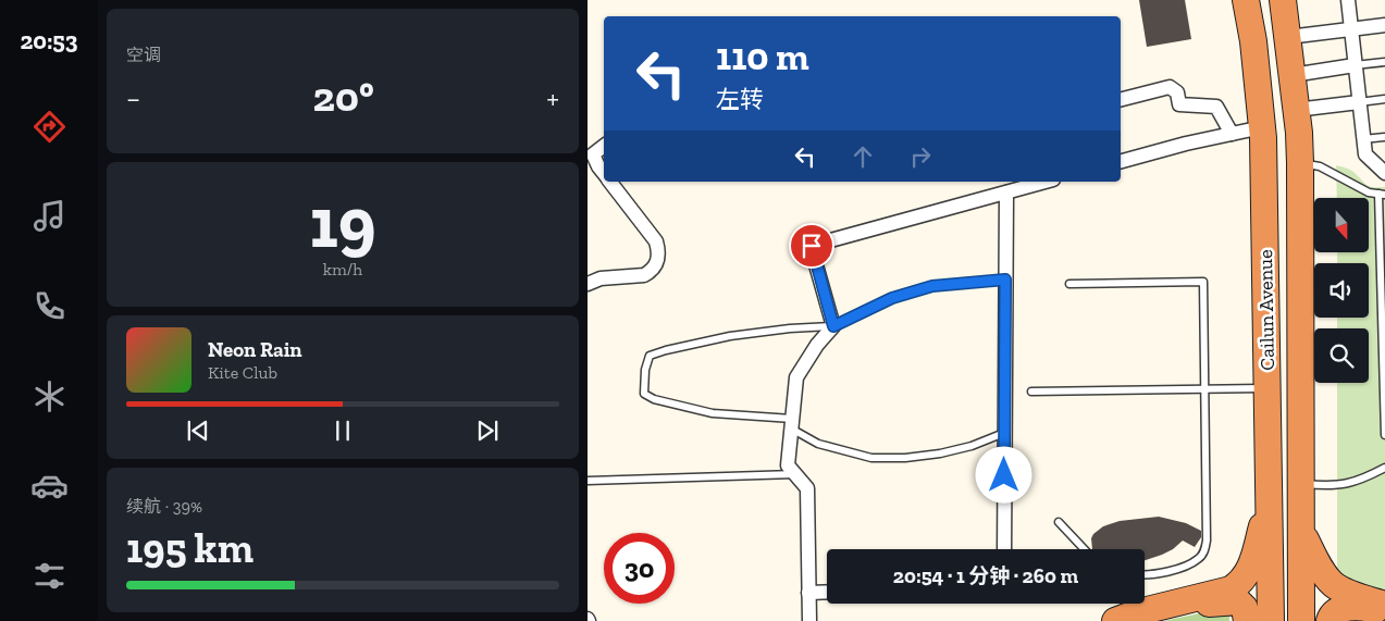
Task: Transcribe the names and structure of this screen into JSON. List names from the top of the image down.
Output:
{
  "streets": {
    "highway": ["Cailun Avenue"]
  },
  "north": "bottom",
  "page": {
    "tabs": "20:53",
    "tile": [
      "空调",
      ["19", "km/h"],
      ["续航 · 39%", "195 km"]
    ],
    "turn": ["110 m", "左转"],
    "heat": ["−", "20°", "+"],
    "song": ["Neon Rain", "Kite Club"],
    "limit": "30",
    "trip": "20:54 · 1 分钟 · 260 m"
  }
}
